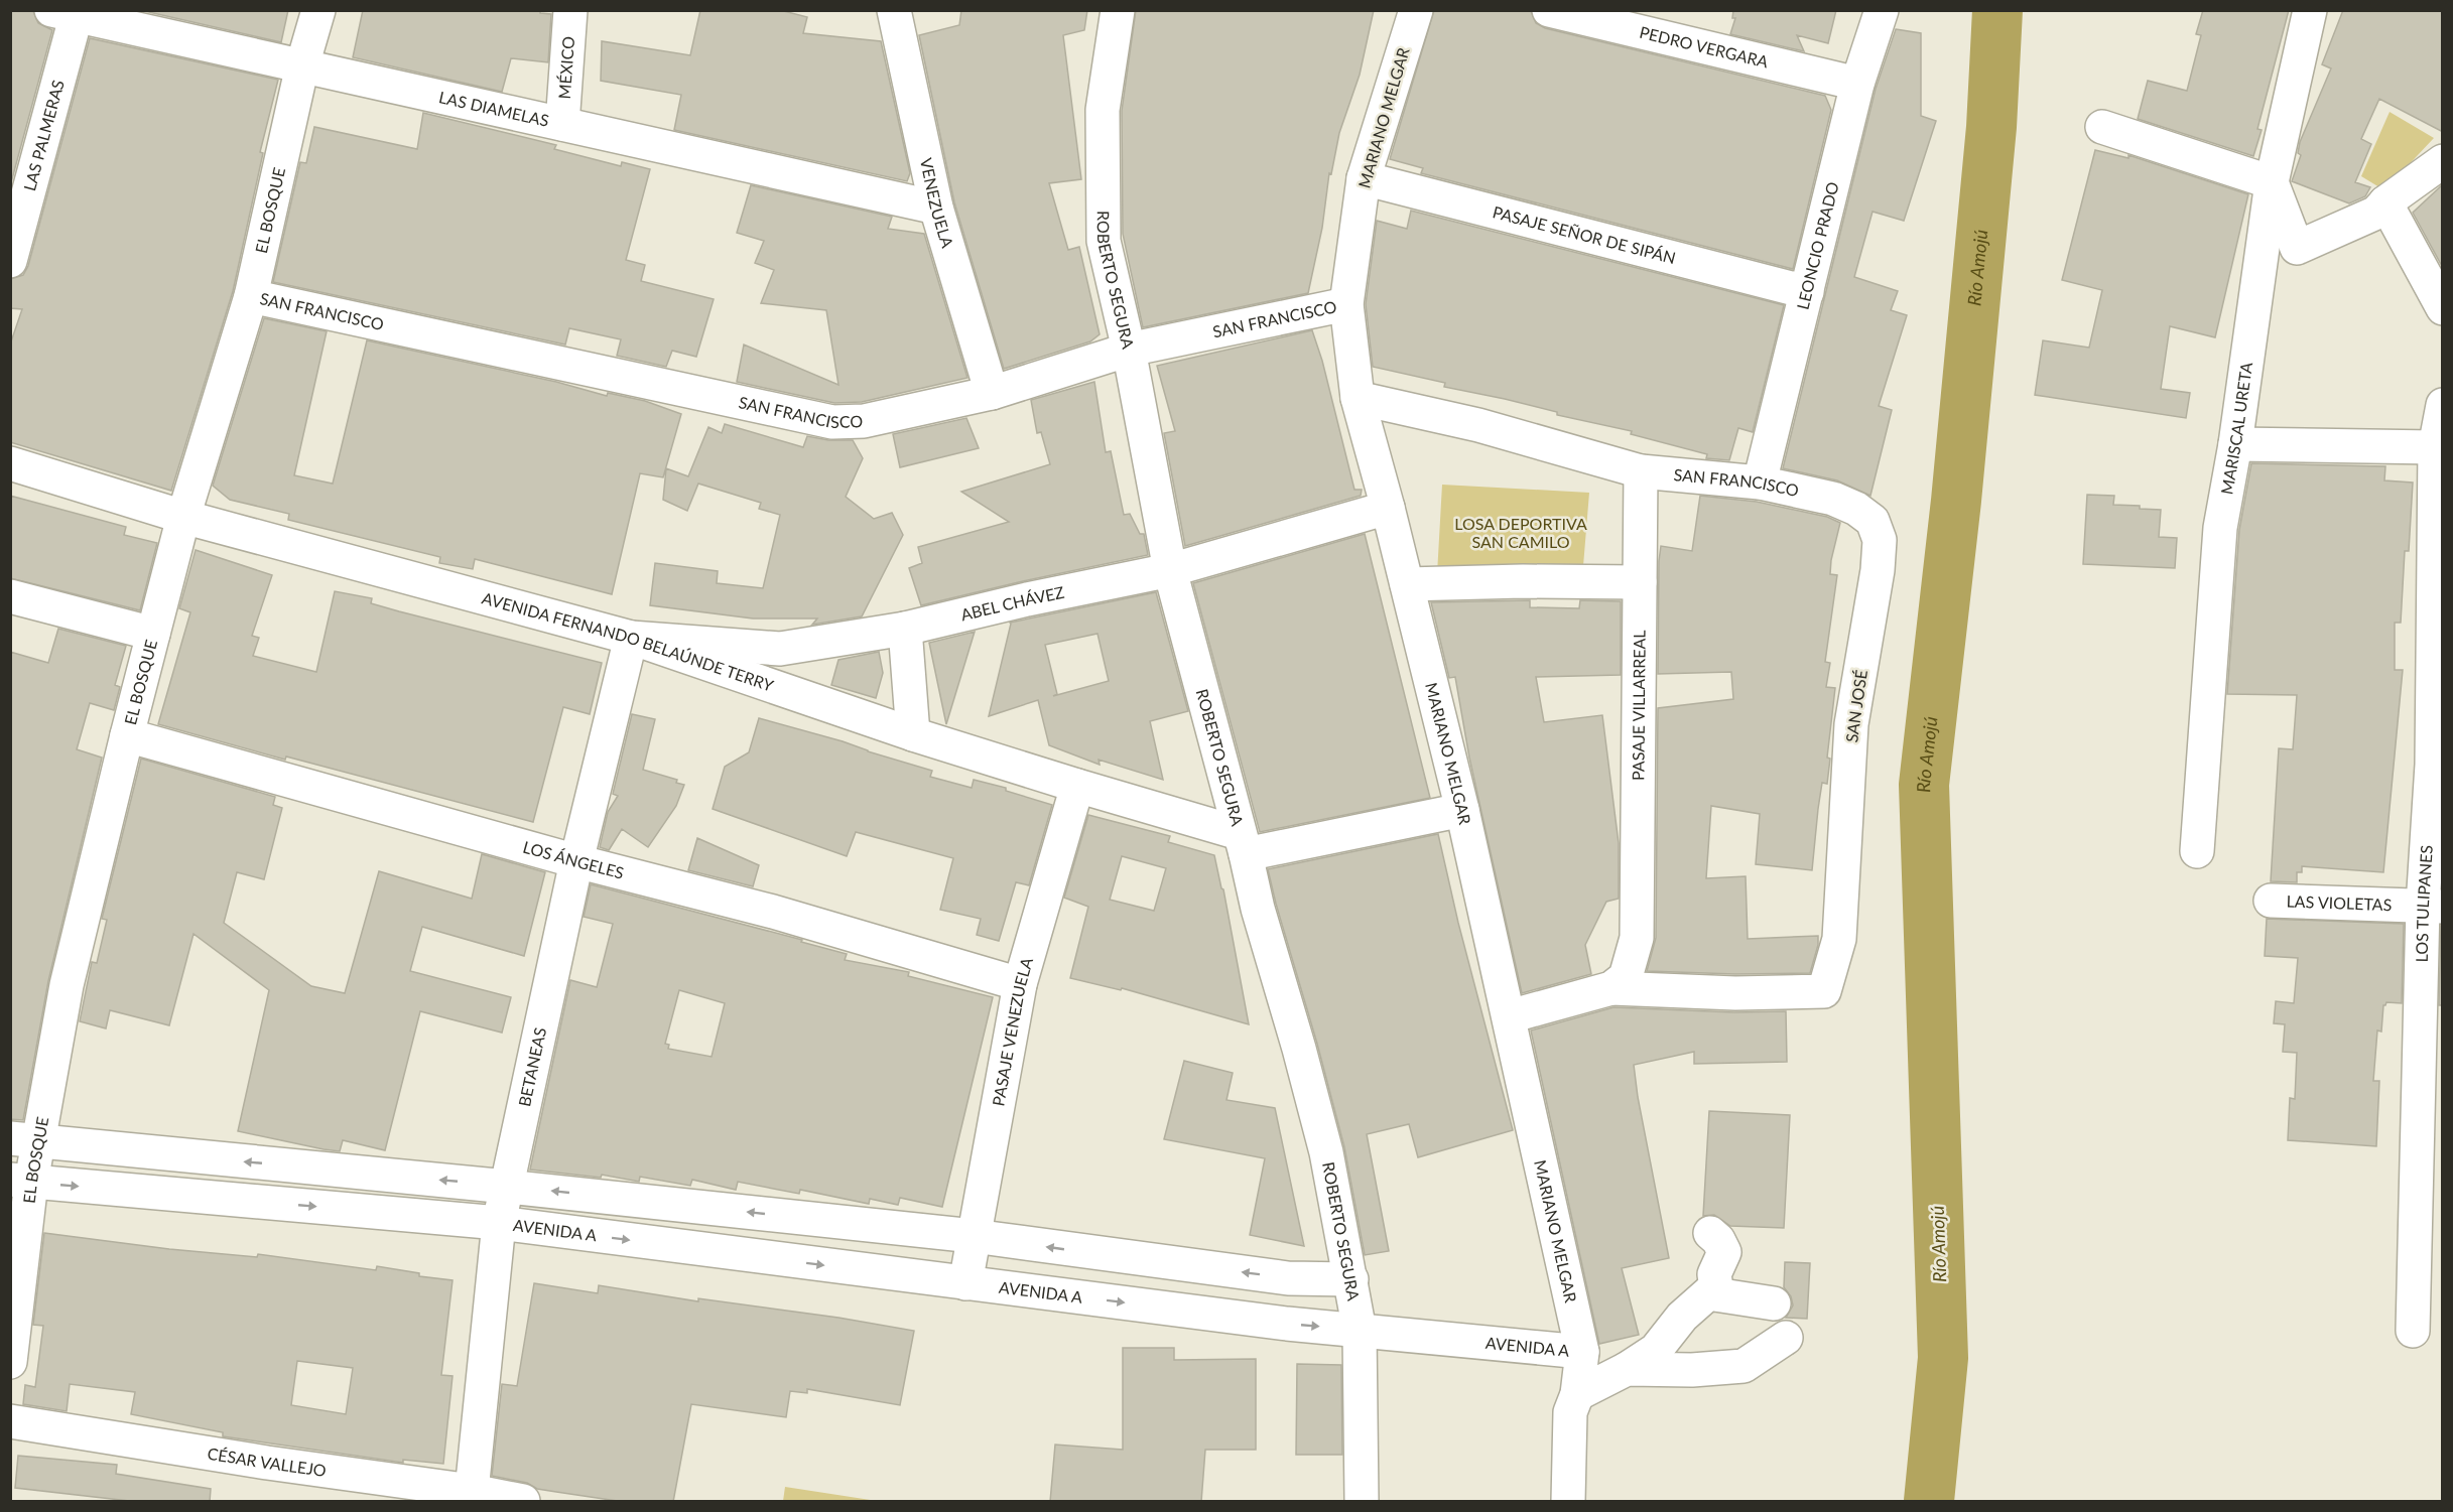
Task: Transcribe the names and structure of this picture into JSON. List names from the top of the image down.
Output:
{
  "streets": {
    "street": [
      "PEDRO VERGARA",
      "MÉXICO",
      "LAS DIAMELAS",
      "MARIANO MELGAR",
      "LAS PALMERAS",
      "VENEZUELA",
      "EL BOSQUE",
      "PASAJE SEÑOR DE SIPÁN",
      "LEONCIO PRADO",
      "ROBERTO SEGURA",
      "SAN FRANCISCO",
      "MARISCAL URETA",
      "ABEL CHÁVEZ",
      "AVENIDA FERNANDO BELAÚNDE TERRY",
      "PASAJE VILLARREAL",
      "SAN JOSÉ",
      "LOS ÁNGELES",
      "LAS VIOLETAS",
      "LOS TULIPANES",
      "PASAJE VENEZUELA",
      "BETANEAS",
      "AVENIDA A",
      "CÉSAR VALLEJO"
    ]
  },
  "crossings": [
    ["PEDRO VERGARA", "LEONCIO PRADO"],
    ["MÉXICO", "LAS DIAMELAS"],
    ["LAS DIAMELAS", "LAS PALMERAS"],
    ["LAS DIAMELAS", "VENEZUELA"],
    ["LAS DIAMELAS", "EL BOSQUE"],
    ["MARIANO MELGAR", "PASAJE SEÑOR DE SIPÁN"],
    ["MARIANO MELGAR", "SAN FRANCISCO"],
    ["MARIANO MELGAR", "ABEL CHÁVEZ"],
    ["MARIANO MELGAR", "AVENIDA A"],
    ["VENEZUELA", "SAN FRANCISCO"],
    ["EL BOSQUE", "SAN FRANCISCO"],
    ["EL BOSQUE", "AVENIDA FERNANDO BELAÚNDE TERRY"],
    ["EL BOSQUE", "LOS ÁNGELES"],
    ["EL BOSQUE", "AVENIDA A"],
    ["PASAJE SEÑOR DE SIPÁN", "LEONCIO PRADO"],
    ["LEONCIO PRADO", "SAN FRANCISCO"],
    ["ROBERTO SEGURA", "SAN FRANCISCO"],
    ["ROBERTO SEGURA", "ABEL CHÁVEZ"],
    ["ROBERTO SEGURA", "AVENIDA FERNANDO BELAÚNDE TERRY"],
    ["ROBERTO SEGURA", "AVENIDA A"],
    ["SAN FRANCISCO", "PASAJE VILLARREAL"],
    ["SAN FRANCISCO", "SAN JOSÉ"],
    ["ABEL CHÁVEZ", "AVENIDA FERNANDO BELAÚNDE TERRY"],
    ["ABEL CHÁVEZ", "BETANEAS"],
    ["AVENIDA FERNANDO BELAÚNDE TERRY", "PASAJE VENEZUELA"],
    ["AVENIDA FERNANDO BELAÚNDE TERRY", "BETANEAS"],
    ["PASAJE VILLARREAL", "SAN JOSÉ"],
    ["LOS ÁNGELES", "PASAJE VENEZUELA"],
    ["LOS ÁNGELES", "BETANEAS"],
    ["LAS VIOLETAS", "LOS TULIPANES"],
    ["PASAJE VENEZUELA", "AVENIDA A"],
    ["BETANEAS", "AVENIDA A"],
    ["BETANEAS", "CÉSAR VALLEJO"]
  ],
  "water": ["Río Amojú"],
  "parks": ["LOSA DEPORTIVA SAN CAMILO"]
}
